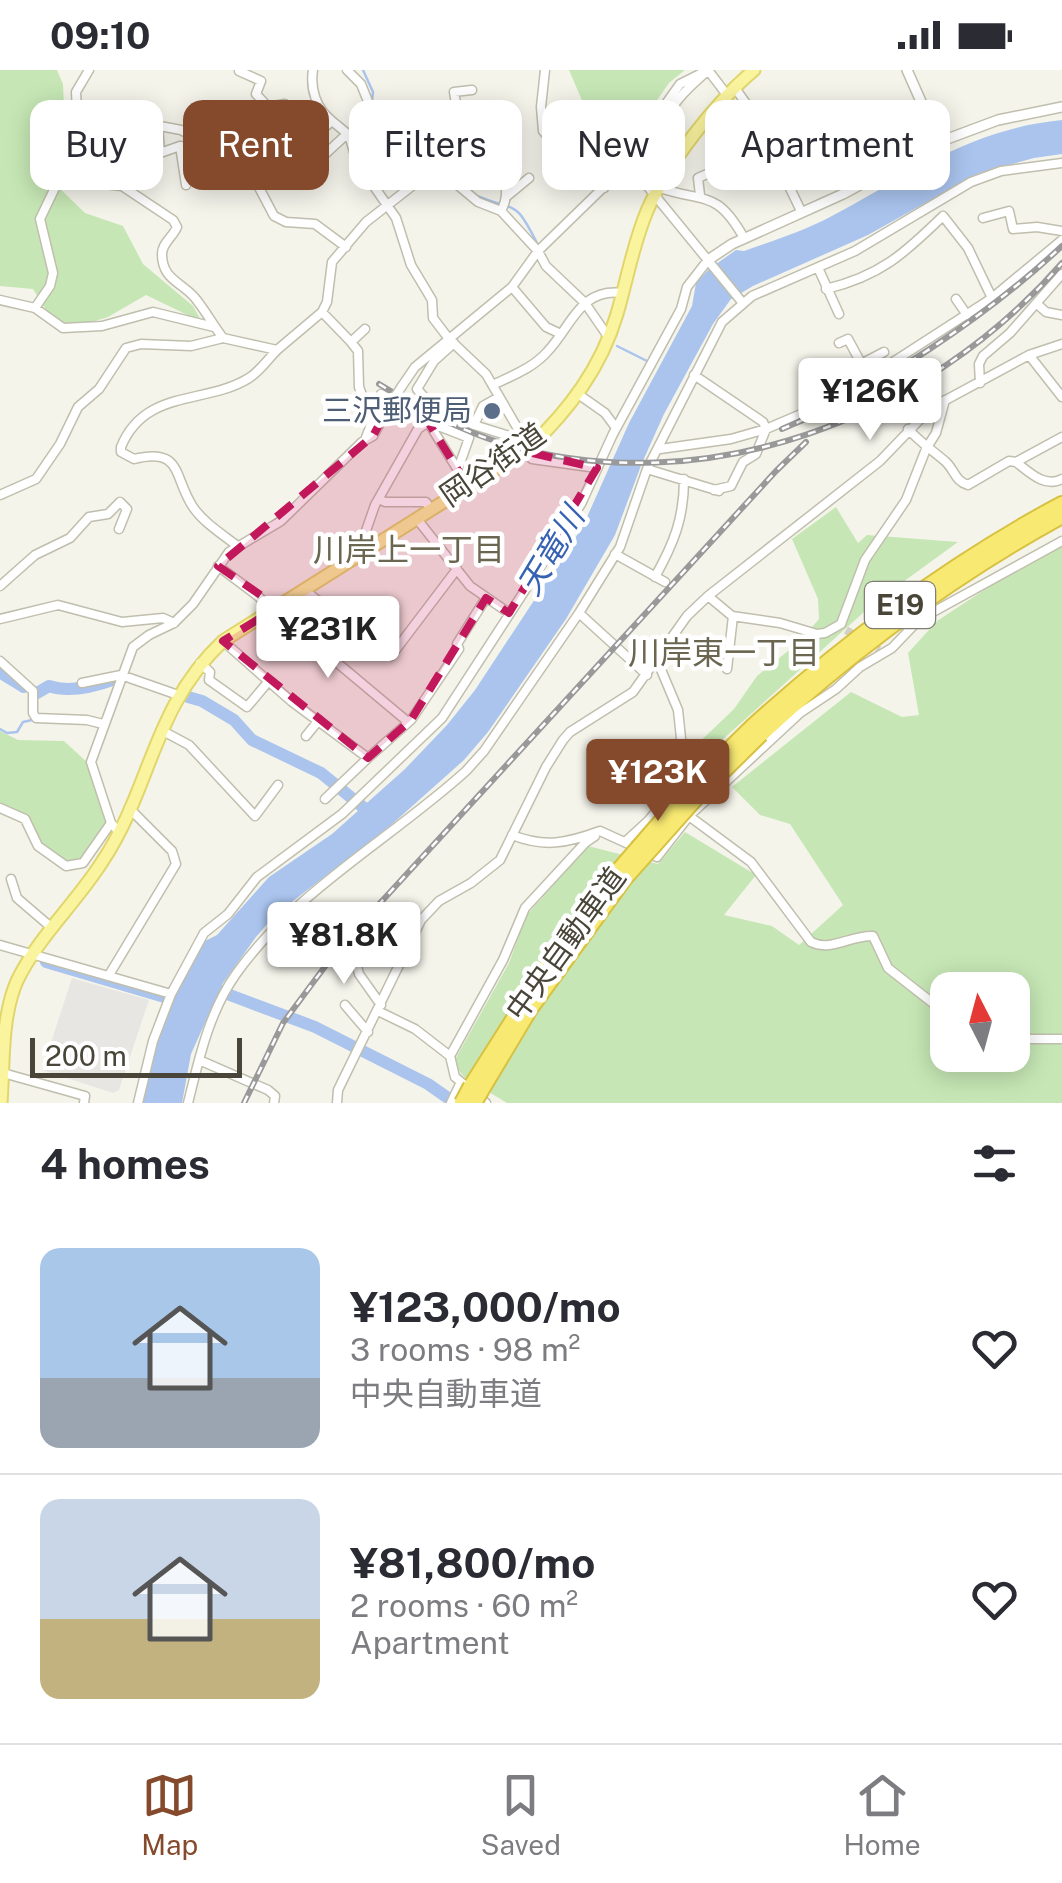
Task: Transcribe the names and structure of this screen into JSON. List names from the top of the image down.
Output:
{
  "streets": {
    "highway": ["E19", "中央自動車道"],
    "main road": ["岡谷街道"]
  },
  "districts": ["川岸上一丁目", "川岸東一丁目"],
  "water": ["天竜川"],
  "places": ["三沢郵便局"],
  "scale_bar": "200 m",
  "north": "top",
  "page": {
    "status": "09:10",
    "chip": [
      "Buy",
      "Rent",
      "Filters",
      "New",
      "Apartment"
    ],
    "price": [
      "¥126K",
      "¥231K",
      "¥123K",
      "¥81.8K"
    ],
    "scale": "200 m",
    "heading": "4 homes",
    "list": [
      {
        "name": "¥123,000/mo",
        "note": "3 rooms · 98 m² · 中央自動車道"
      },
      {
        "name": "¥81,800/mo",
        "note": "2 rooms · 60 m² · Apartment"
      }
    ],
    "tabs": ["Map", "Saved", "Home"]
  }
}
